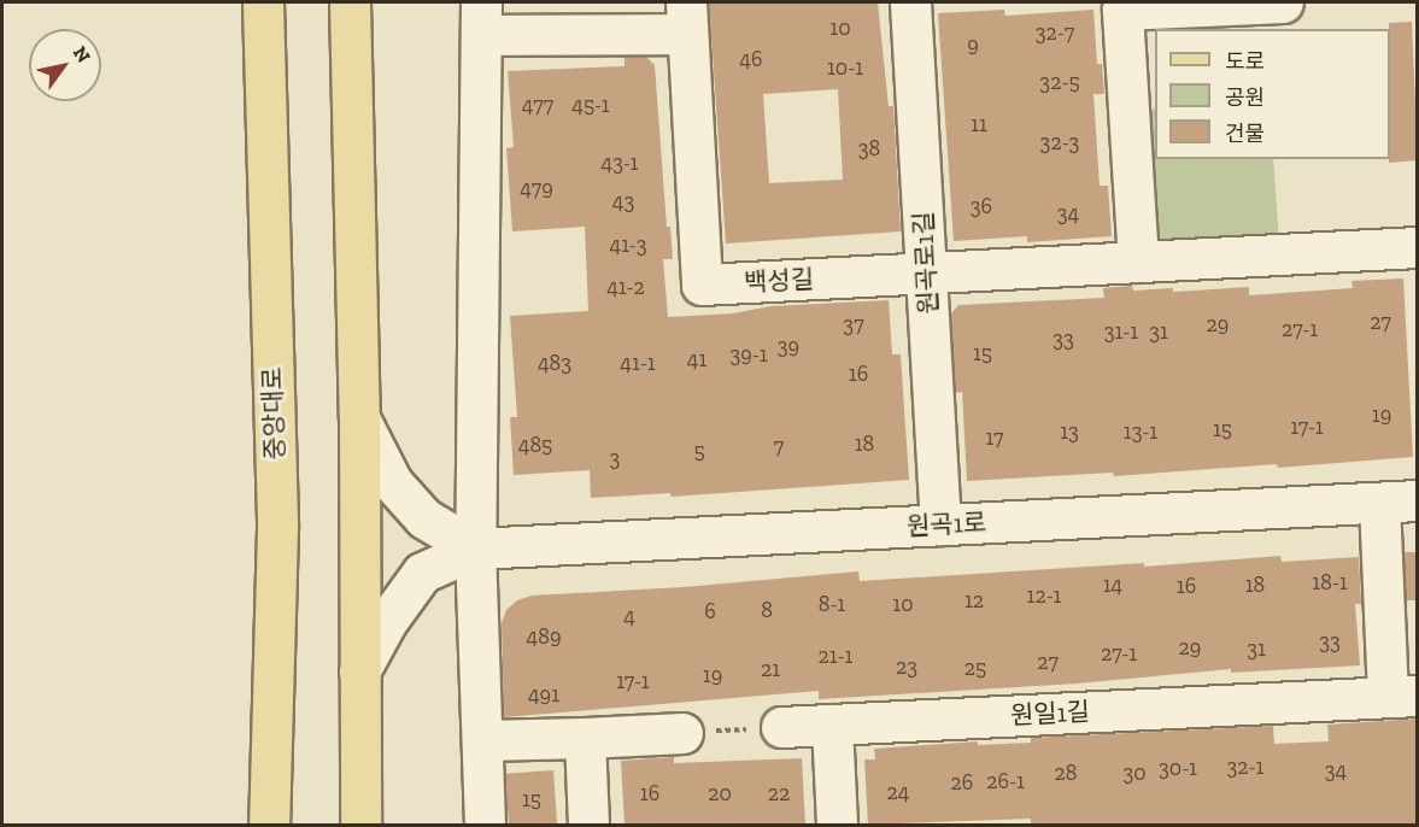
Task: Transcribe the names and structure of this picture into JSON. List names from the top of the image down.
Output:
{
  "streets": {
    "main road": ["중앙대로"],
    "street": [
      "원곡로1길",
      "백성길",
      "원곡1로",
      "원일1길"
    ]
  },
  "crossings": [
    ["원곡로1길", "백성길"],
    ["원곡로1길", "원곡1로"]
  ],
  "house_numbers": [
    "10",
    "32-7",
    "9",
    "46",
    "10-1",
    "32-5",
    "477",
    "45-1",
    "11",
    "32-3",
    "38",
    "43-1",
    "479",
    "43",
    "36",
    "34",
    "41-3",
    "41-2",
    "27",
    "37",
    "29",
    "27-1",
    "31-1",
    "31",
    "33",
    "39",
    "15",
    "39-1",
    "41",
    "483",
    "41-1",
    "16",
    "19",
    "17-1",
    "15",
    "13",
    "13-1",
    "17",
    "18",
    "485",
    "7",
    "5",
    "3",
    "18-1",
    "14",
    "18",
    "16",
    "12-1",
    "12",
    "8-1",
    "10",
    "8",
    "6",
    "4",
    "489",
    "33",
    "29",
    "31",
    "27-1",
    "21-1",
    "27",
    "23",
    "25",
    "21",
    "19",
    "17-1",
    "491",
    "32-1",
    "30-1",
    "34",
    "28",
    "30",
    "26-1",
    "26",
    "24",
    "16",
    "20",
    "22",
    "15"
  ],
  "legend": ["도로", "공원", "건물"],
  "north": "top right"
}
